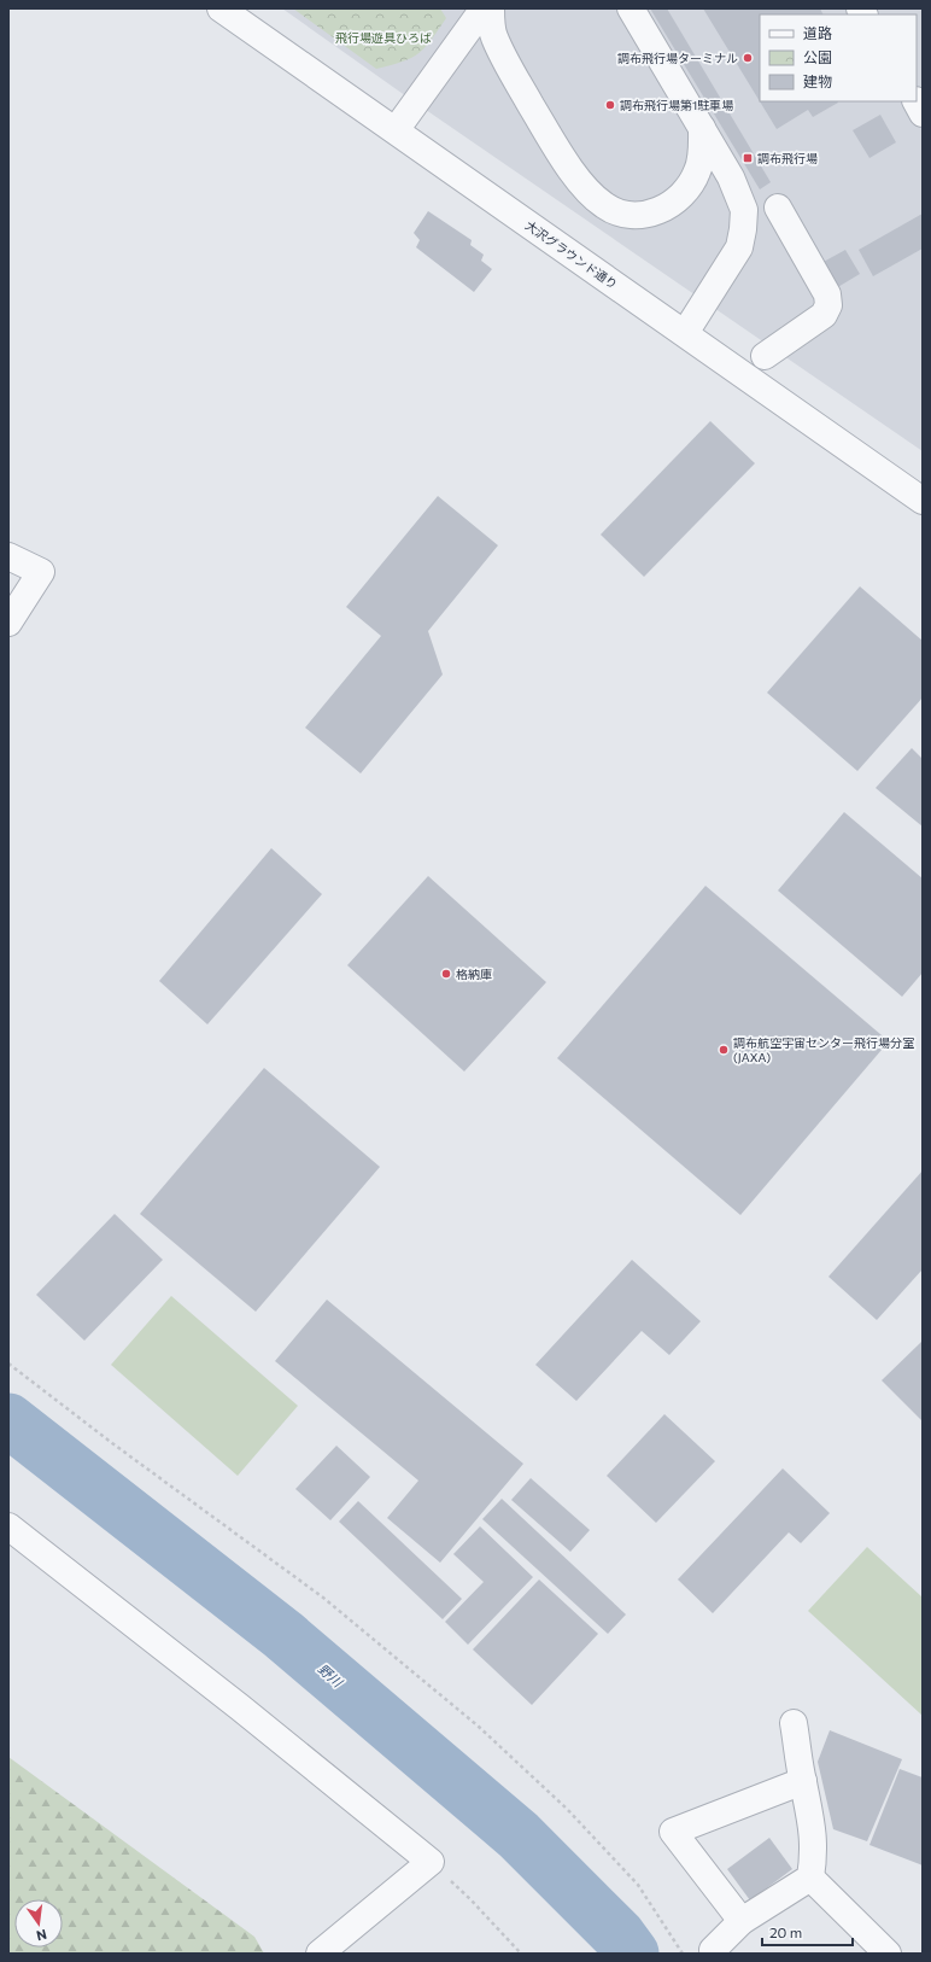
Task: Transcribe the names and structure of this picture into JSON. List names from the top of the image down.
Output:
{
  "streets": {
    "street": ["大沢グラウンド通り"]
  },
  "water": ["野川"],
  "parks": ["飛行場遊具ひろば"],
  "places": {
    "other": [
      "調布飛行場ターミナル",
      "調布飛行場第1駐車場",
      "格納庫",
      "調布航空宇宙センター飛行場分室 (JAXA)"
    ],
    "transit": ["調布飛行場"]
  },
  "legend": ["道路", "公園", "建物"],
  "scale_bar": "20 m",
  "north": "bottom"
}
